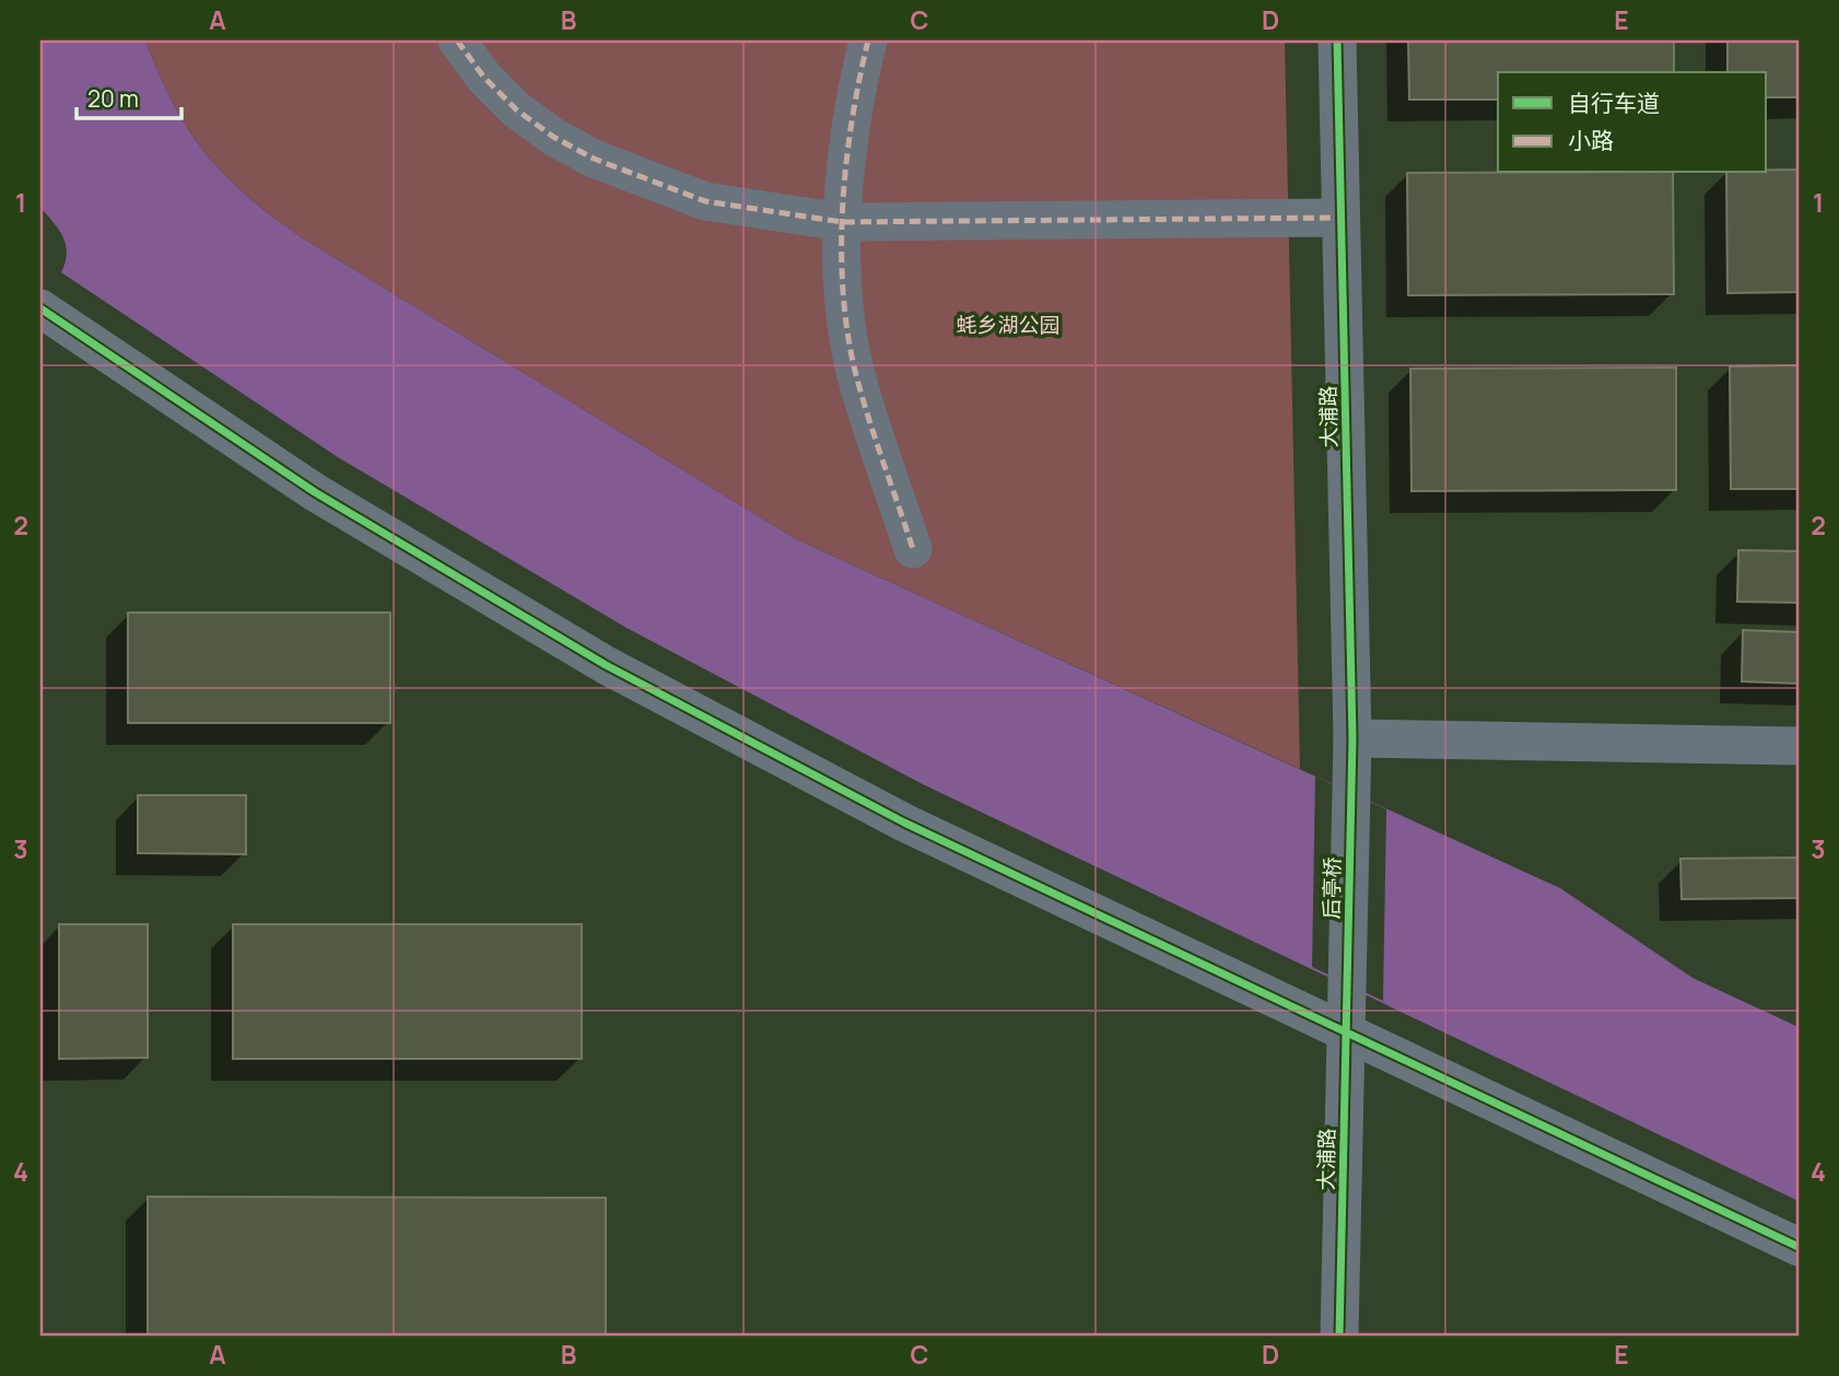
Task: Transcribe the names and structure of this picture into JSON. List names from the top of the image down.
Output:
{
  "streets": {
    "street": ["大浦路", "后亭桥"]
  },
  "crossings": [
    ["大浦路", "后亭桥"]
  ],
  "parks": ["蚝乡湖公园"],
  "legend": ["自行车道", "小路"],
  "scale_bar": "20 m",
  "grid": {
    "columns": [
      "A",
      "B",
      "C",
      "D",
      "E"
    ],
    "rows": [
      "1",
      "2",
      "3",
      "4"
    ]
  }
}
